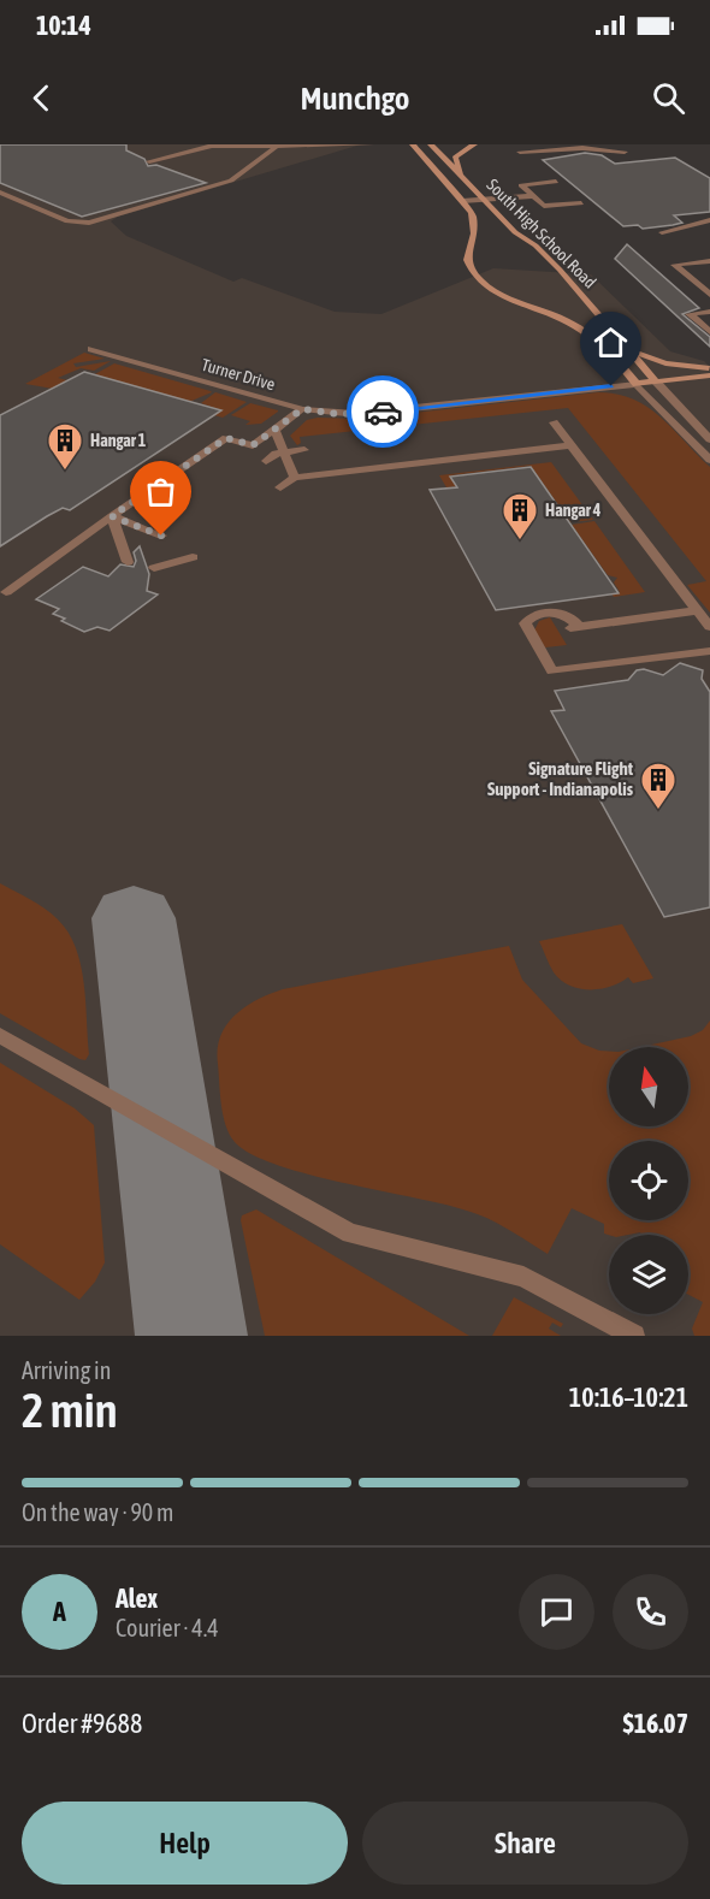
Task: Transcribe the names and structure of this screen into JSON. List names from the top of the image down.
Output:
{
  "streets": {
    "street": ["South High School Road", "Turner Drive"]
  },
  "crossings": [
    ["South High School Road", "Turner Drive"]
  ],
  "places": {
    "building": ["Hangar 1", "Hangar 4", "Signature Flight Support - Indianapolis"]
  },
  "north": "top",
  "page": {
    "status": "10:14",
    "header": "Munchgo",
    "heading": ["2 min", "Arriving in", "10:16–10:21"],
    "panel": [
      "Alex",
      "Courier · 4.4",
      "Order #9688",
      "$16.07"
    ],
    "bar": "On the way · 90 m",
    "round": "A",
    "buttons": ["Help", "Share"]
  }
}
